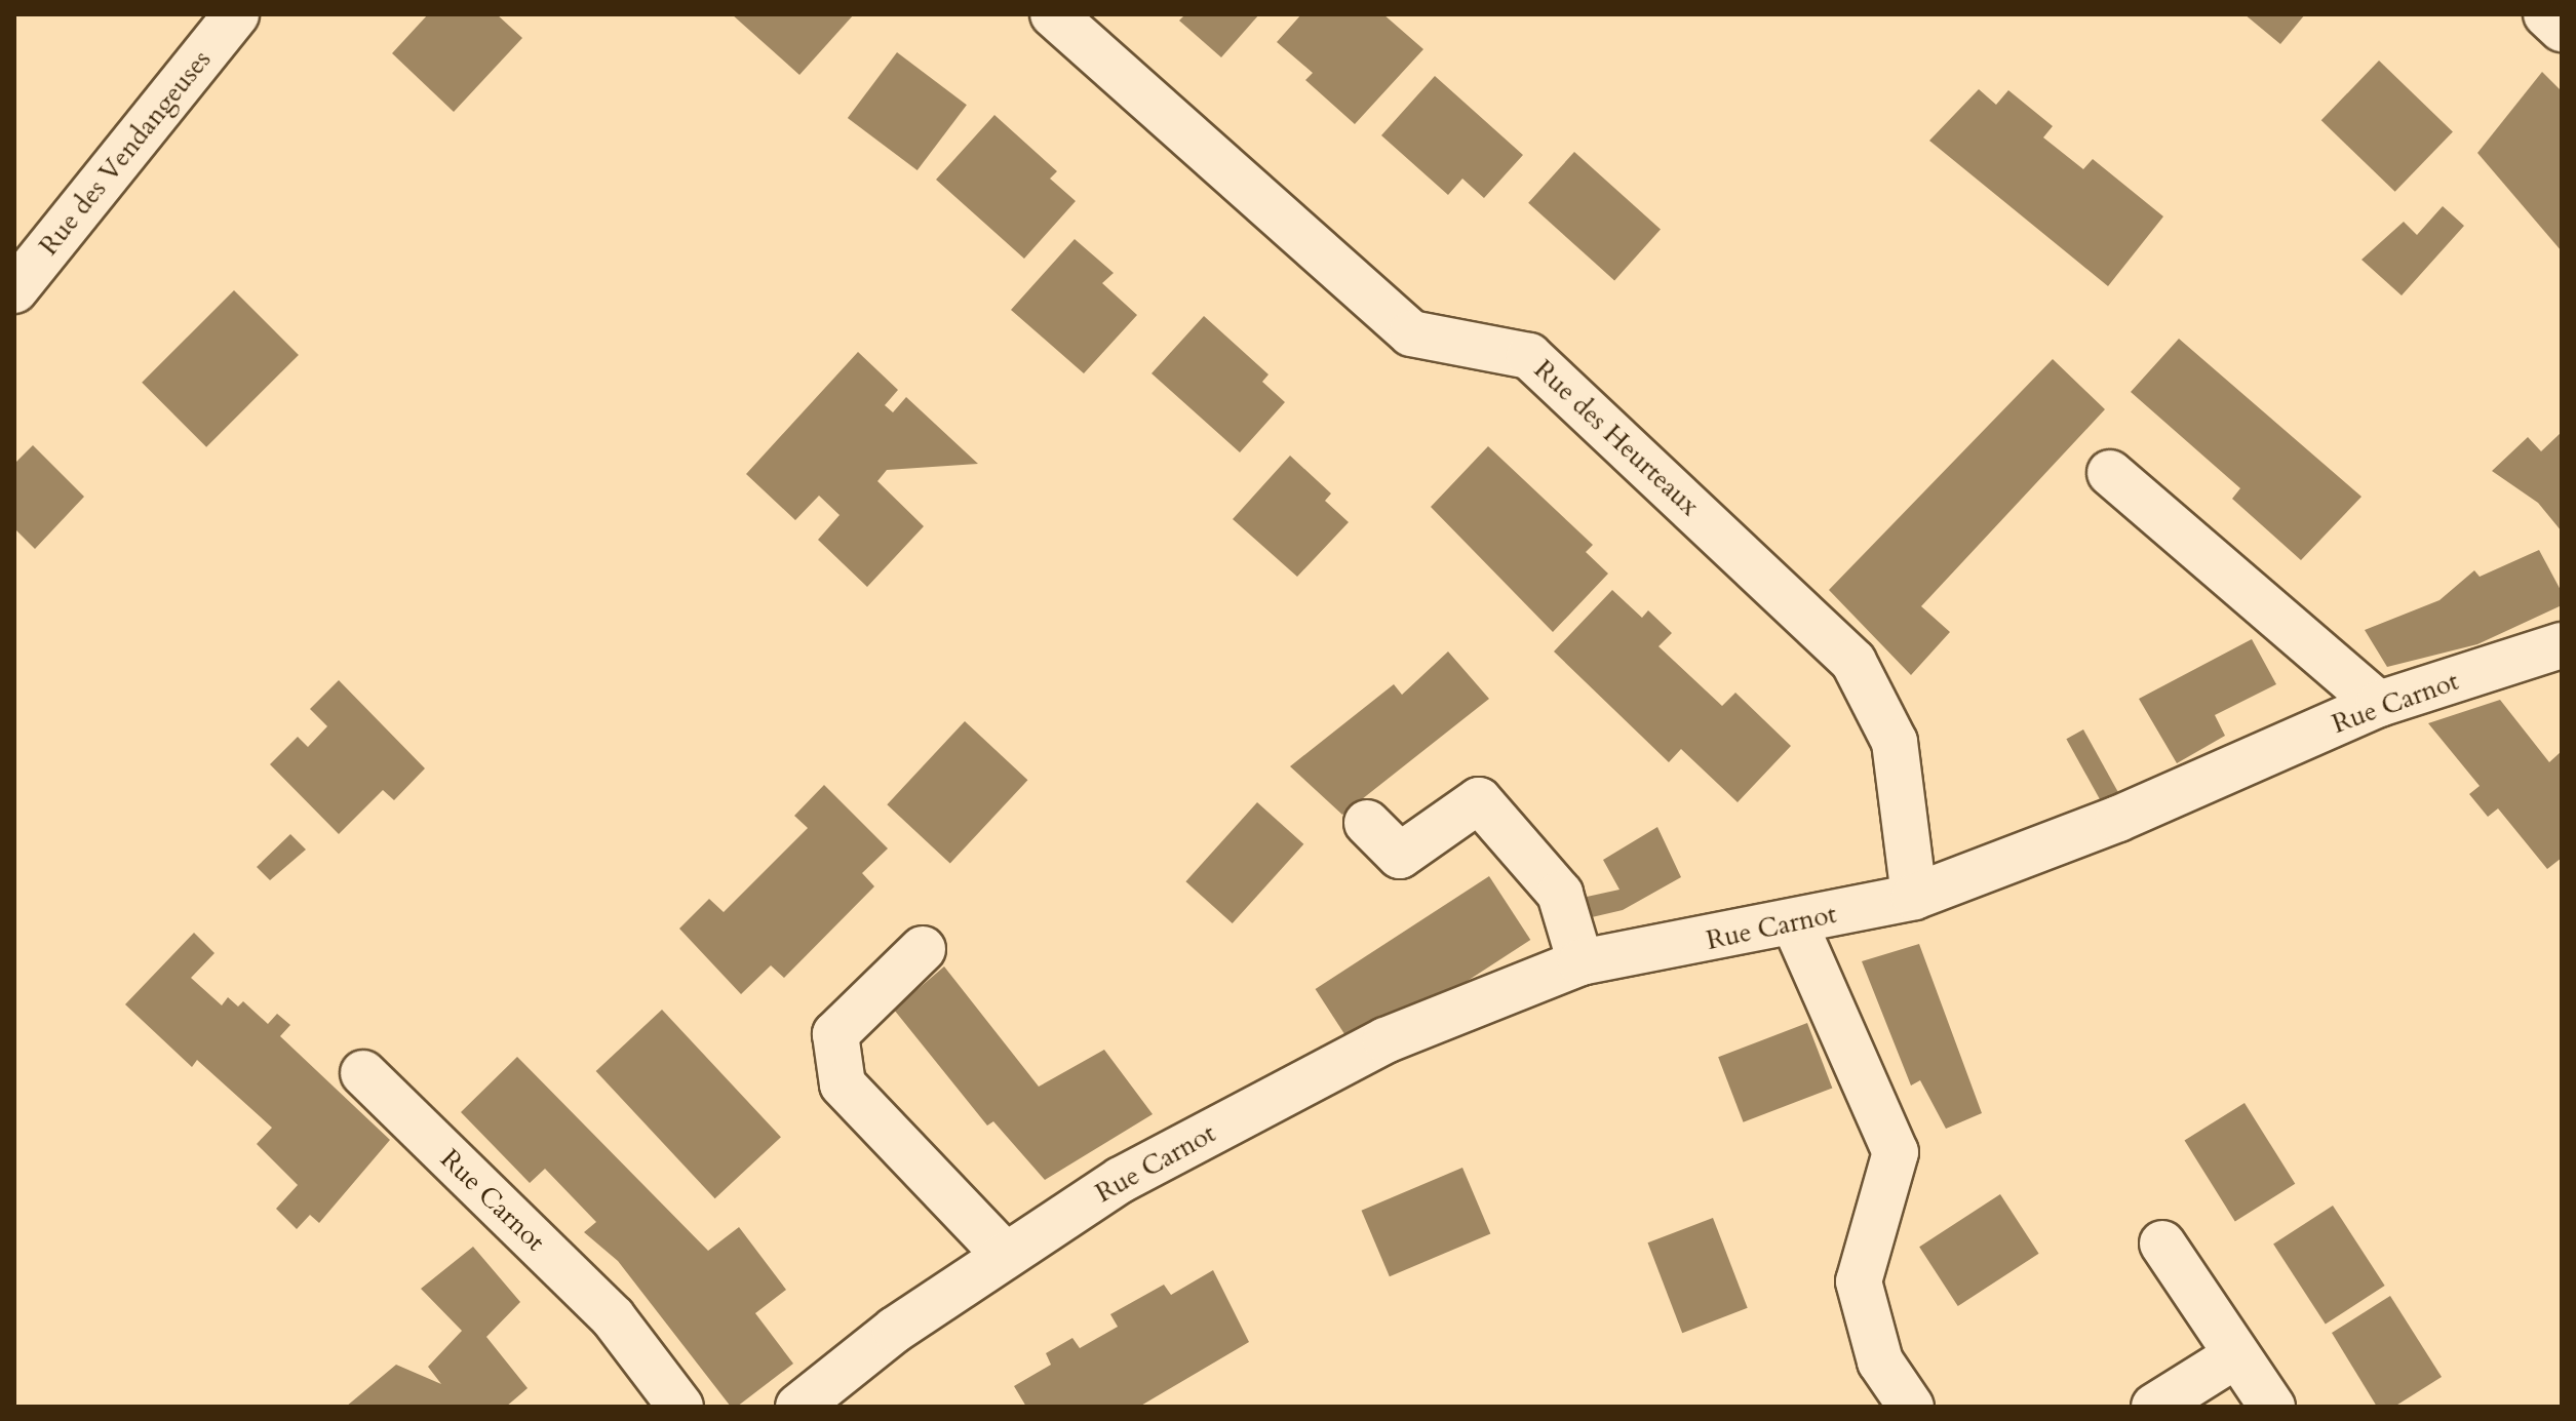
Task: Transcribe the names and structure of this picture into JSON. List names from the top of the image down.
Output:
{
  "streets": {
    "street": ["Rue des Vendangeuses", "Rue des Heurteaux", "Rue Carnot"]
  },
  "crossings": [
    ["Rue des Heurteaux", "Rue Carnot"]
  ]
}
